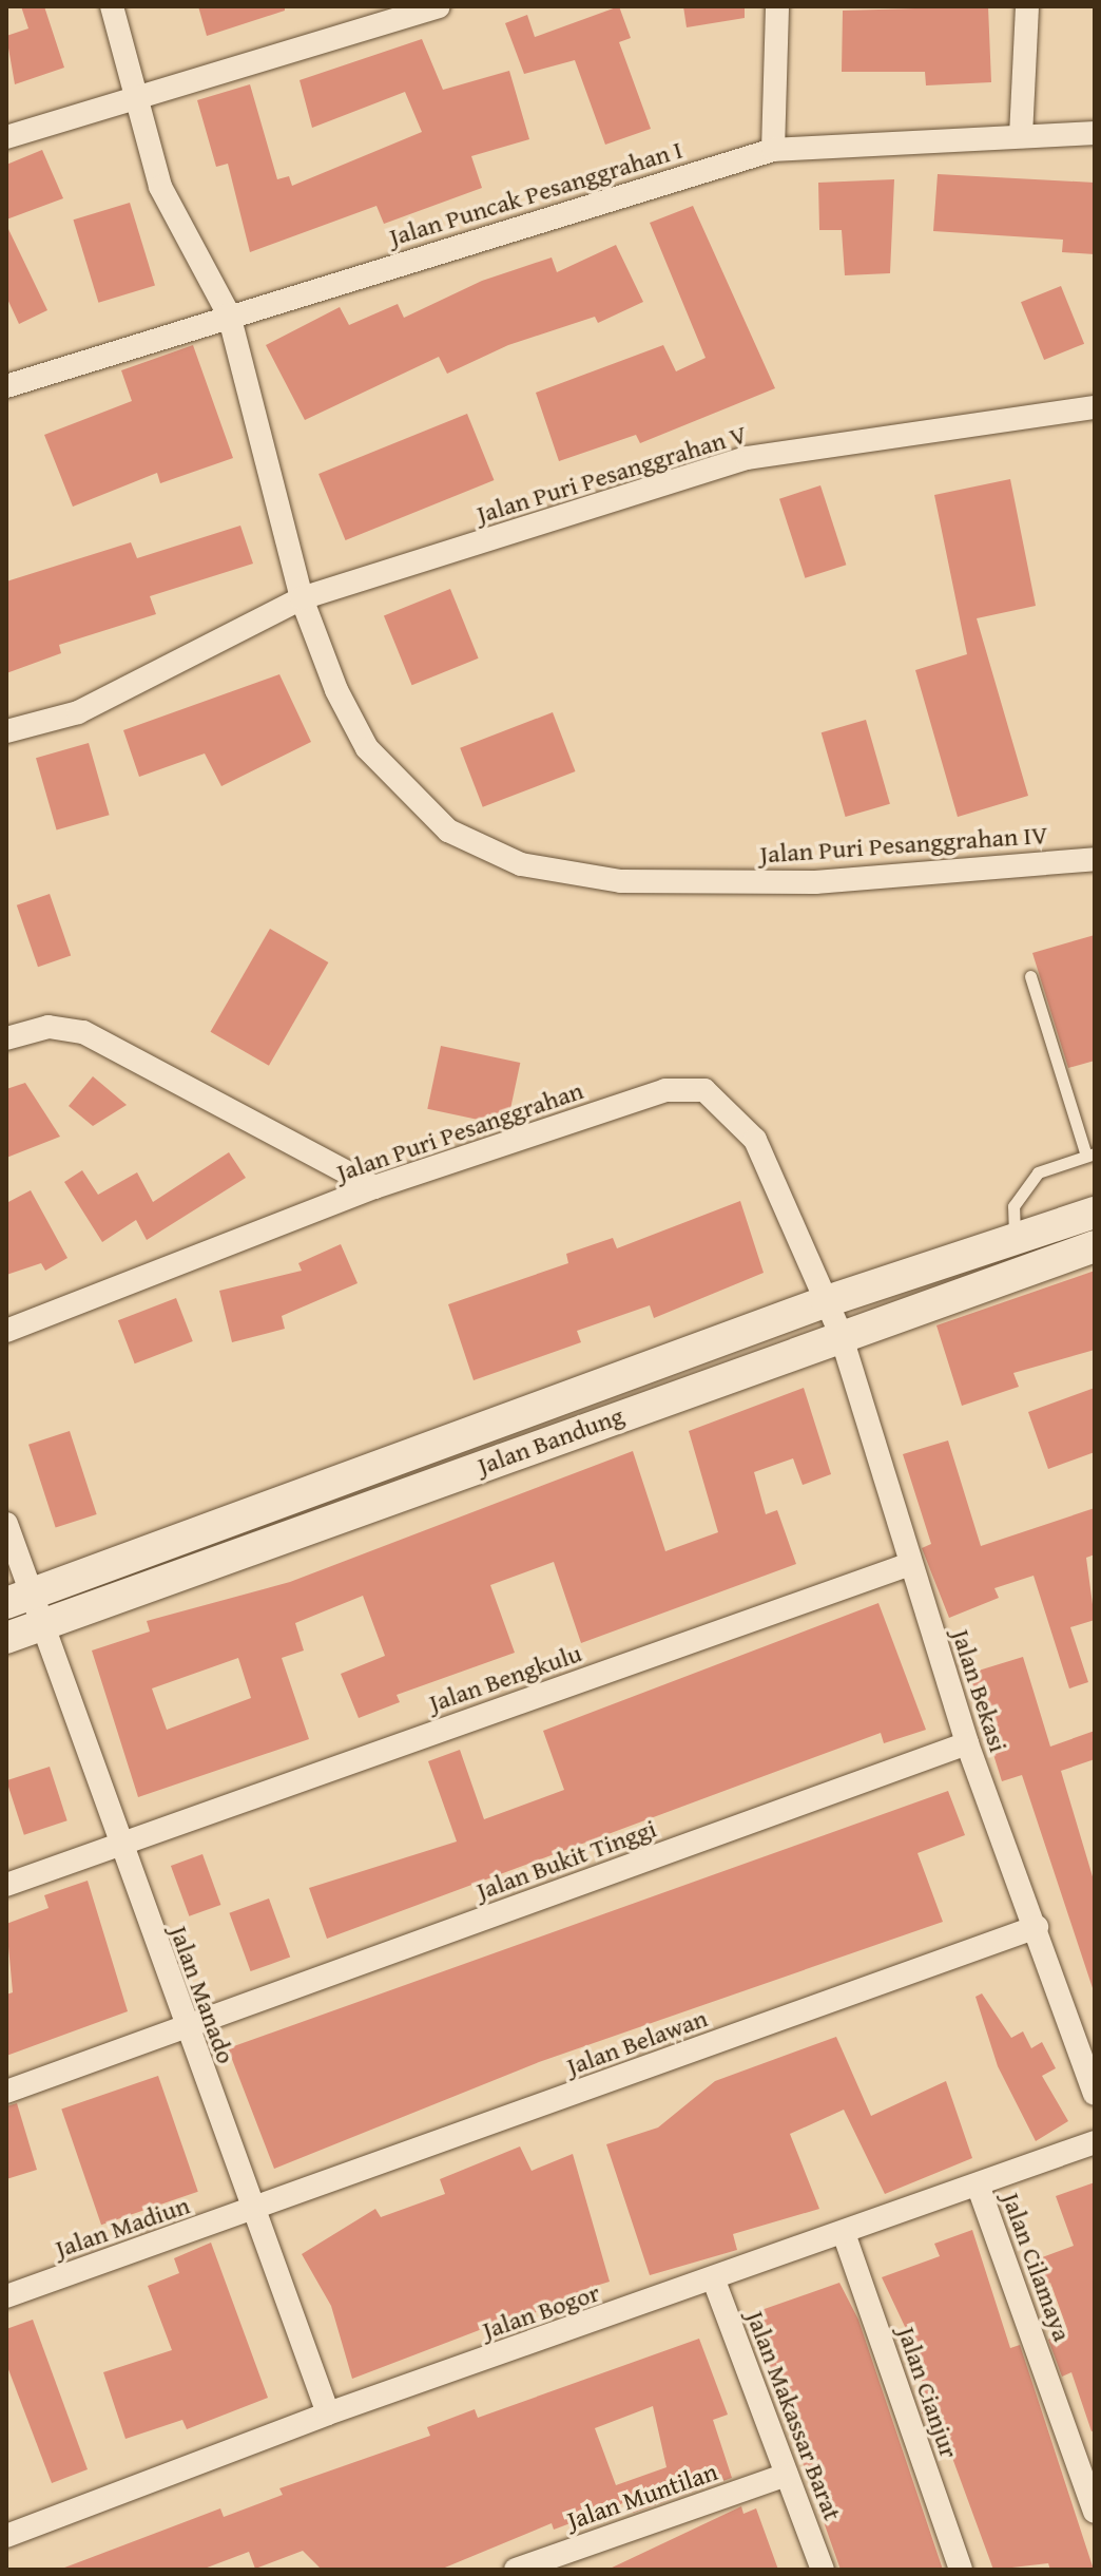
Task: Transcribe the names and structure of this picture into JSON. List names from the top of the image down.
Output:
{
  "streets": {
    "street": [
      "Jalan Puncak Pesanggrahan I",
      "Jalan Puri Pesanggrahan V",
      "Jalan Puri Pesanggrahan IV",
      "Jalan Puri Pesanggrahan",
      "Jalan Bandung",
      "Jalan Bengkulu",
      "Jalan Bekasi",
      "Jalan Bukit Tinggi",
      "Jalan Manado",
      "Jalan Belawan",
      "Jalan Madiun",
      "Jalan Cilamaya",
      "Jalan Bogor",
      "Jalan Cianjur",
      "Jalan Makassar Barat",
      "Jalan Muntilan"
    ]
  },
  "crossings": [
    ["Jalan Puncak Pesanggrahan I", "Jalan Puri Pesanggrahan IV"],
    ["Jalan Puri Pesanggrahan V", "Jalan Puri Pesanggrahan IV"],
    ["Jalan Puri Pesanggrahan", "Jalan Bandung"],
    ["Jalan Puri Pesanggrahan", "Jalan Bekasi"],
    ["Jalan Bandung", "Jalan Bekasi"],
    ["Jalan Bandung", "Jalan Manado"],
    ["Jalan Bengkulu", "Jalan Bekasi"],
    ["Jalan Bengkulu", "Jalan Manado"],
    ["Jalan Bekasi", "Jalan Bukit Tinggi"],
    ["Jalan Bekasi", "Jalan Belawan"],
    ["Jalan Bukit Tinggi", "Jalan Manado"],
    ["Jalan Manado", "Jalan Belawan"],
    ["Jalan Manado", "Jalan Madiun"],
    ["Jalan Manado", "Jalan Bogor"],
    ["Jalan Belawan", "Jalan Madiun"],
    ["Jalan Cilamaya", "Jalan Bogor"],
    ["Jalan Bogor", "Jalan Cianjur"],
    ["Jalan Bogor", "Jalan Makassar Barat"],
    ["Jalan Makassar Barat", "Jalan Muntilan"]
  ]
}
